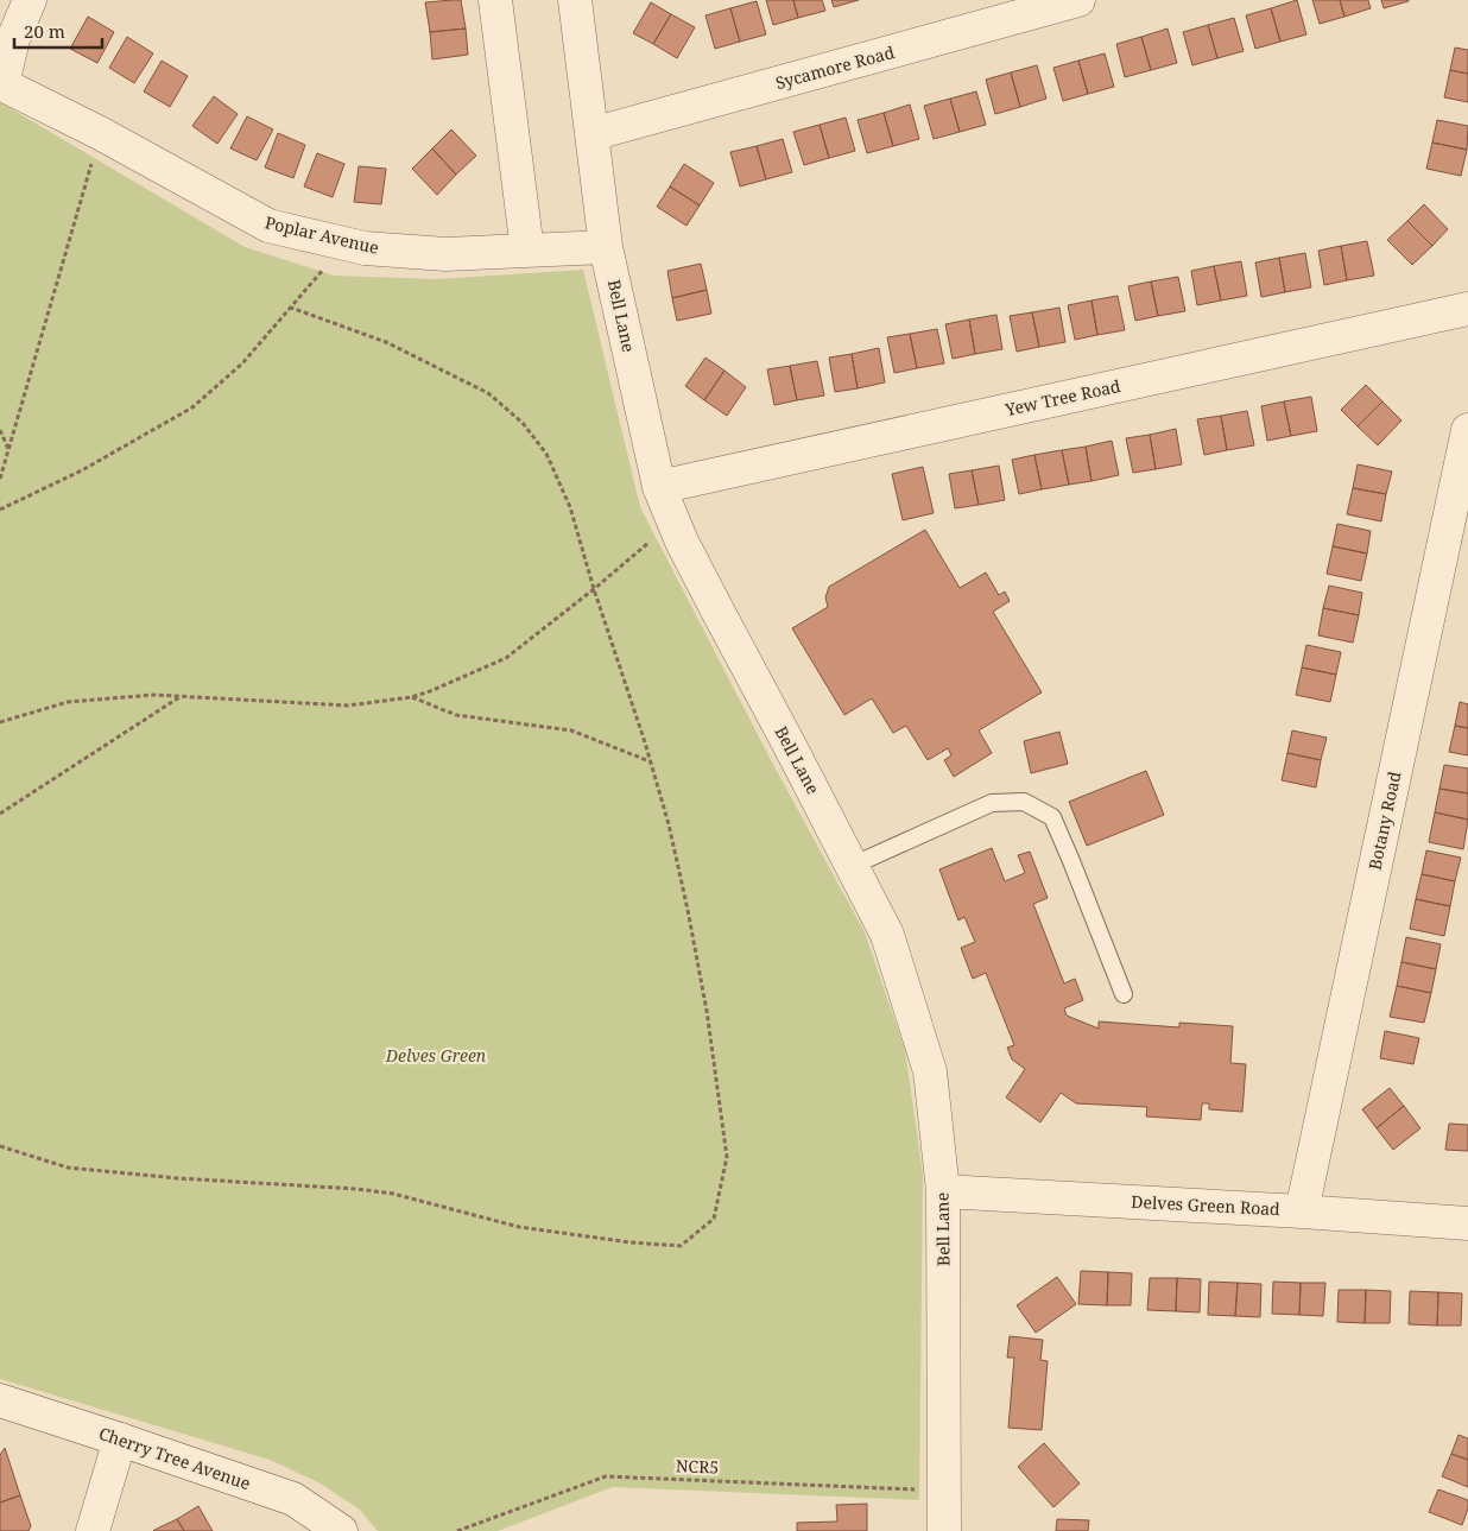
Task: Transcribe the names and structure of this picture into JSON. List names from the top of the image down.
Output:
{
  "streets": {
    "street": [
      "Sycamore Road",
      "Poplar Avenue",
      "Bell Lane",
      "Yew Tree Road",
      "Botany Road",
      "Delves Green Road",
      "Cherry Tree Avenue"
    ],
    "path": ["NCR5"]
  },
  "crossings": [
    ["Sycamore Road", "Bell Lane"],
    ["Poplar Avenue", "Bell Lane"],
    ["Bell Lane", "Yew Tree Road"],
    ["Bell Lane", "Delves Green Road"],
    ["Bell Lane", "NCR5"],
    ["Botany Road", "Delves Green Road"]
  ],
  "parks": ["Delves Green"],
  "scale_bar": "20 m"
}
